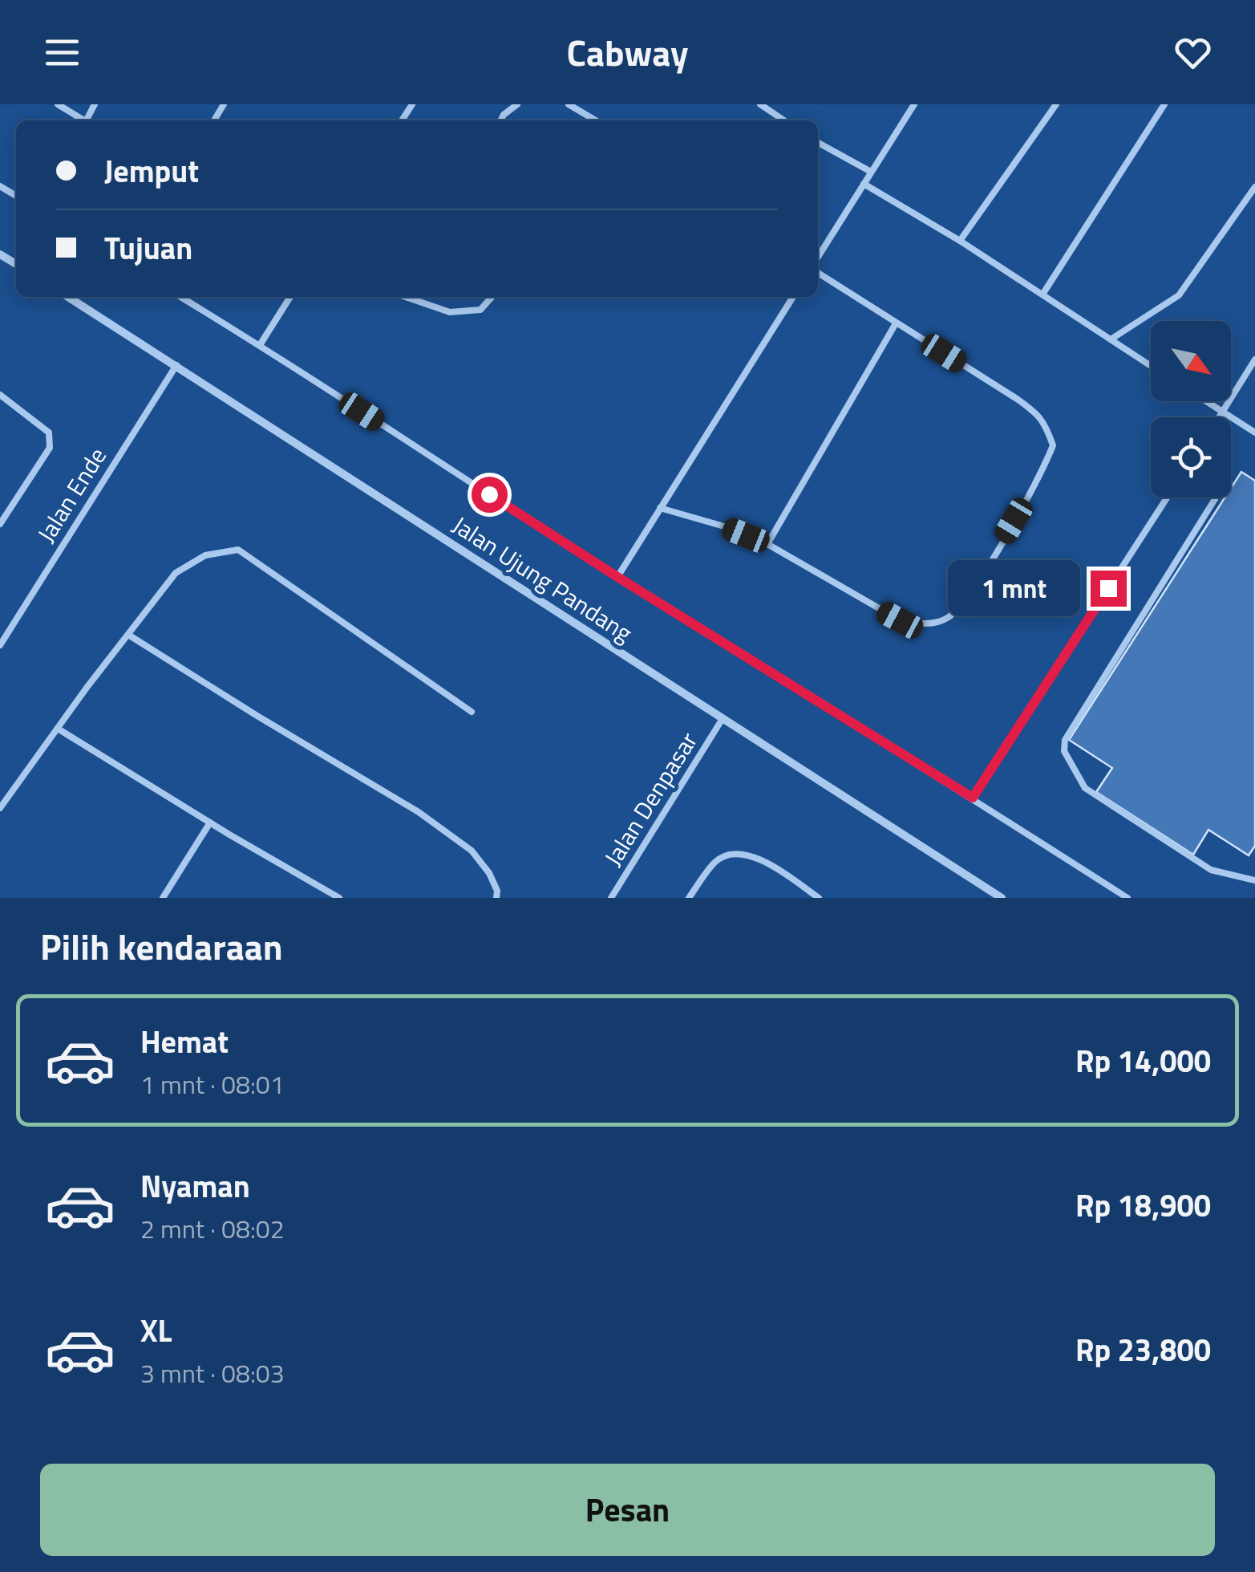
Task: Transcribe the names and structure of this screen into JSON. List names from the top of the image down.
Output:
{
  "streets": {
    "street": ["Jalan Ujung Pandang"],
    "lane": ["Jalan Ende", "Jalan Denpasar"]
  },
  "crossings": [
    ["Jalan Ende", "Jalan Ujung Pandang"],
    ["Jalan Ujung Pandang", "Jalan Denpasar"]
  ],
  "north": "bottom right",
  "page": {
    "header": "Cabway",
    "banner": ["Jemput", "Tujuan"],
    "bubble": "1 mnt",
    "heading": "Pilih kendaraan",
    "list": [
      {
        "name": "Hemat",
        "note": "1 mnt · 08:01",
        "value": "Rp 14,000"
      },
      {
        "name": "Nyaman",
        "note": "2 mnt · 08:02",
        "value": "Rp 18,900"
      },
      {
        "name": "XL",
        "note": "3 mnt · 08:03",
        "value": "Rp 23,800"
      }
    ],
    "buttons": "Pesan"
  }
}
